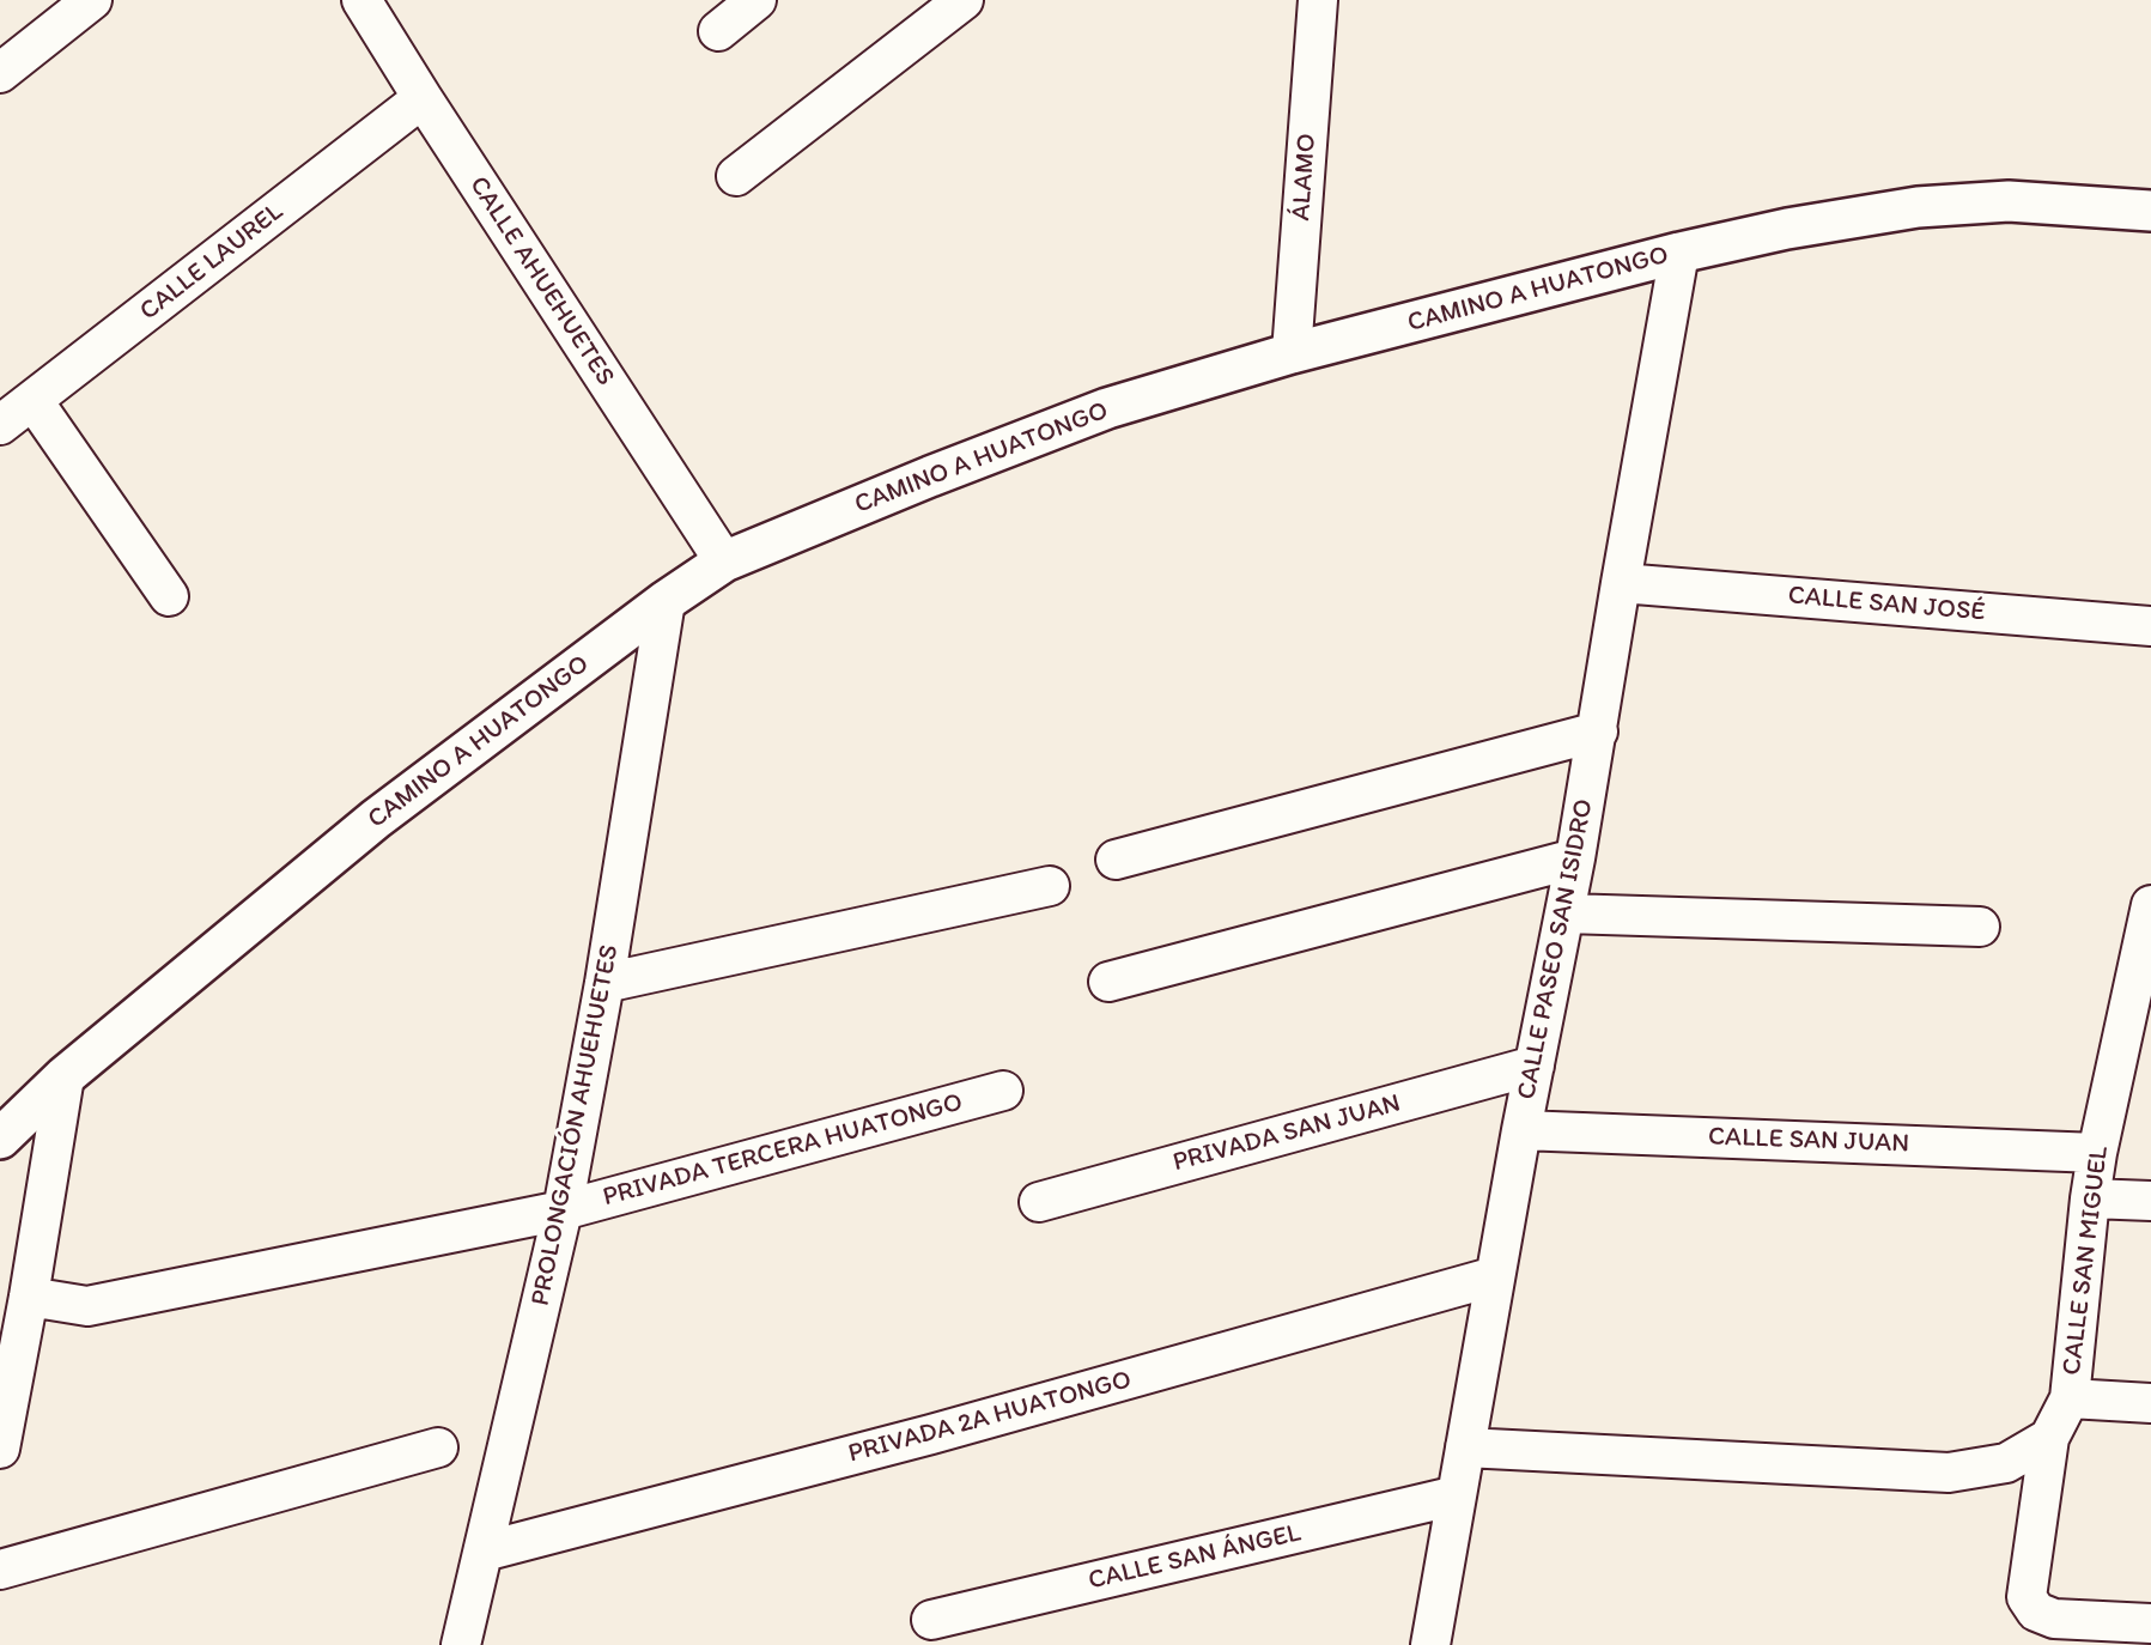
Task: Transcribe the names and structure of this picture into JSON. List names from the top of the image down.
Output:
{
  "streets": {
    "main road": ["CAMINO A HUATONGO"],
    "street": [
      "ÁLAMO",
      "CALLE LAUREL",
      "CALLE AHUEHUETES",
      "CALLE SAN JOSÉ",
      "CALLE PASEO SAN ISIDRO",
      "PROLONGACIÓN AHUEHUETES",
      "PRIVADA SAN JUAN",
      "CALLE SAN JUAN",
      "PRIVADA TERCERA HUATONGO",
      "CALLE SAN MIGUEL",
      "PRIVADA 2A HUATONGO",
      "CALLE SAN ÁNGEL"
    ]
  },
  "crossings": [
    ["ÁLAMO", "CAMINO A HUATONGO"],
    ["CALLE LAUREL", "CALLE AHUEHUETES"],
    ["CALLE AHUEHUETES", "CAMINO A HUATONGO"],
    ["CAMINO A HUATONGO", "CALLE PASEO SAN ISIDRO"],
    ["CAMINO A HUATONGO", "PROLONGACIÓN AHUEHUETES"],
    ["CALLE SAN JOSÉ", "CALLE PASEO SAN ISIDRO"],
    ["CALLE PASEO SAN ISIDRO", "PRIVADA SAN JUAN"],
    ["CALLE PASEO SAN ISIDRO", "CALLE SAN JUAN"],
    ["CALLE PASEO SAN ISIDRO", "PRIVADA 2A HUATONGO"],
    ["CALLE PASEO SAN ISIDRO", "CALLE SAN ÁNGEL"],
    ["PROLONGACIÓN AHUEHUETES", "PRIVADA TERCERA HUATONGO"],
    ["PROLONGACIÓN AHUEHUETES", "PRIVADA 2A HUATONGO"],
    ["CALLE SAN JUAN", "CALLE SAN MIGUEL"]
  ]
}
